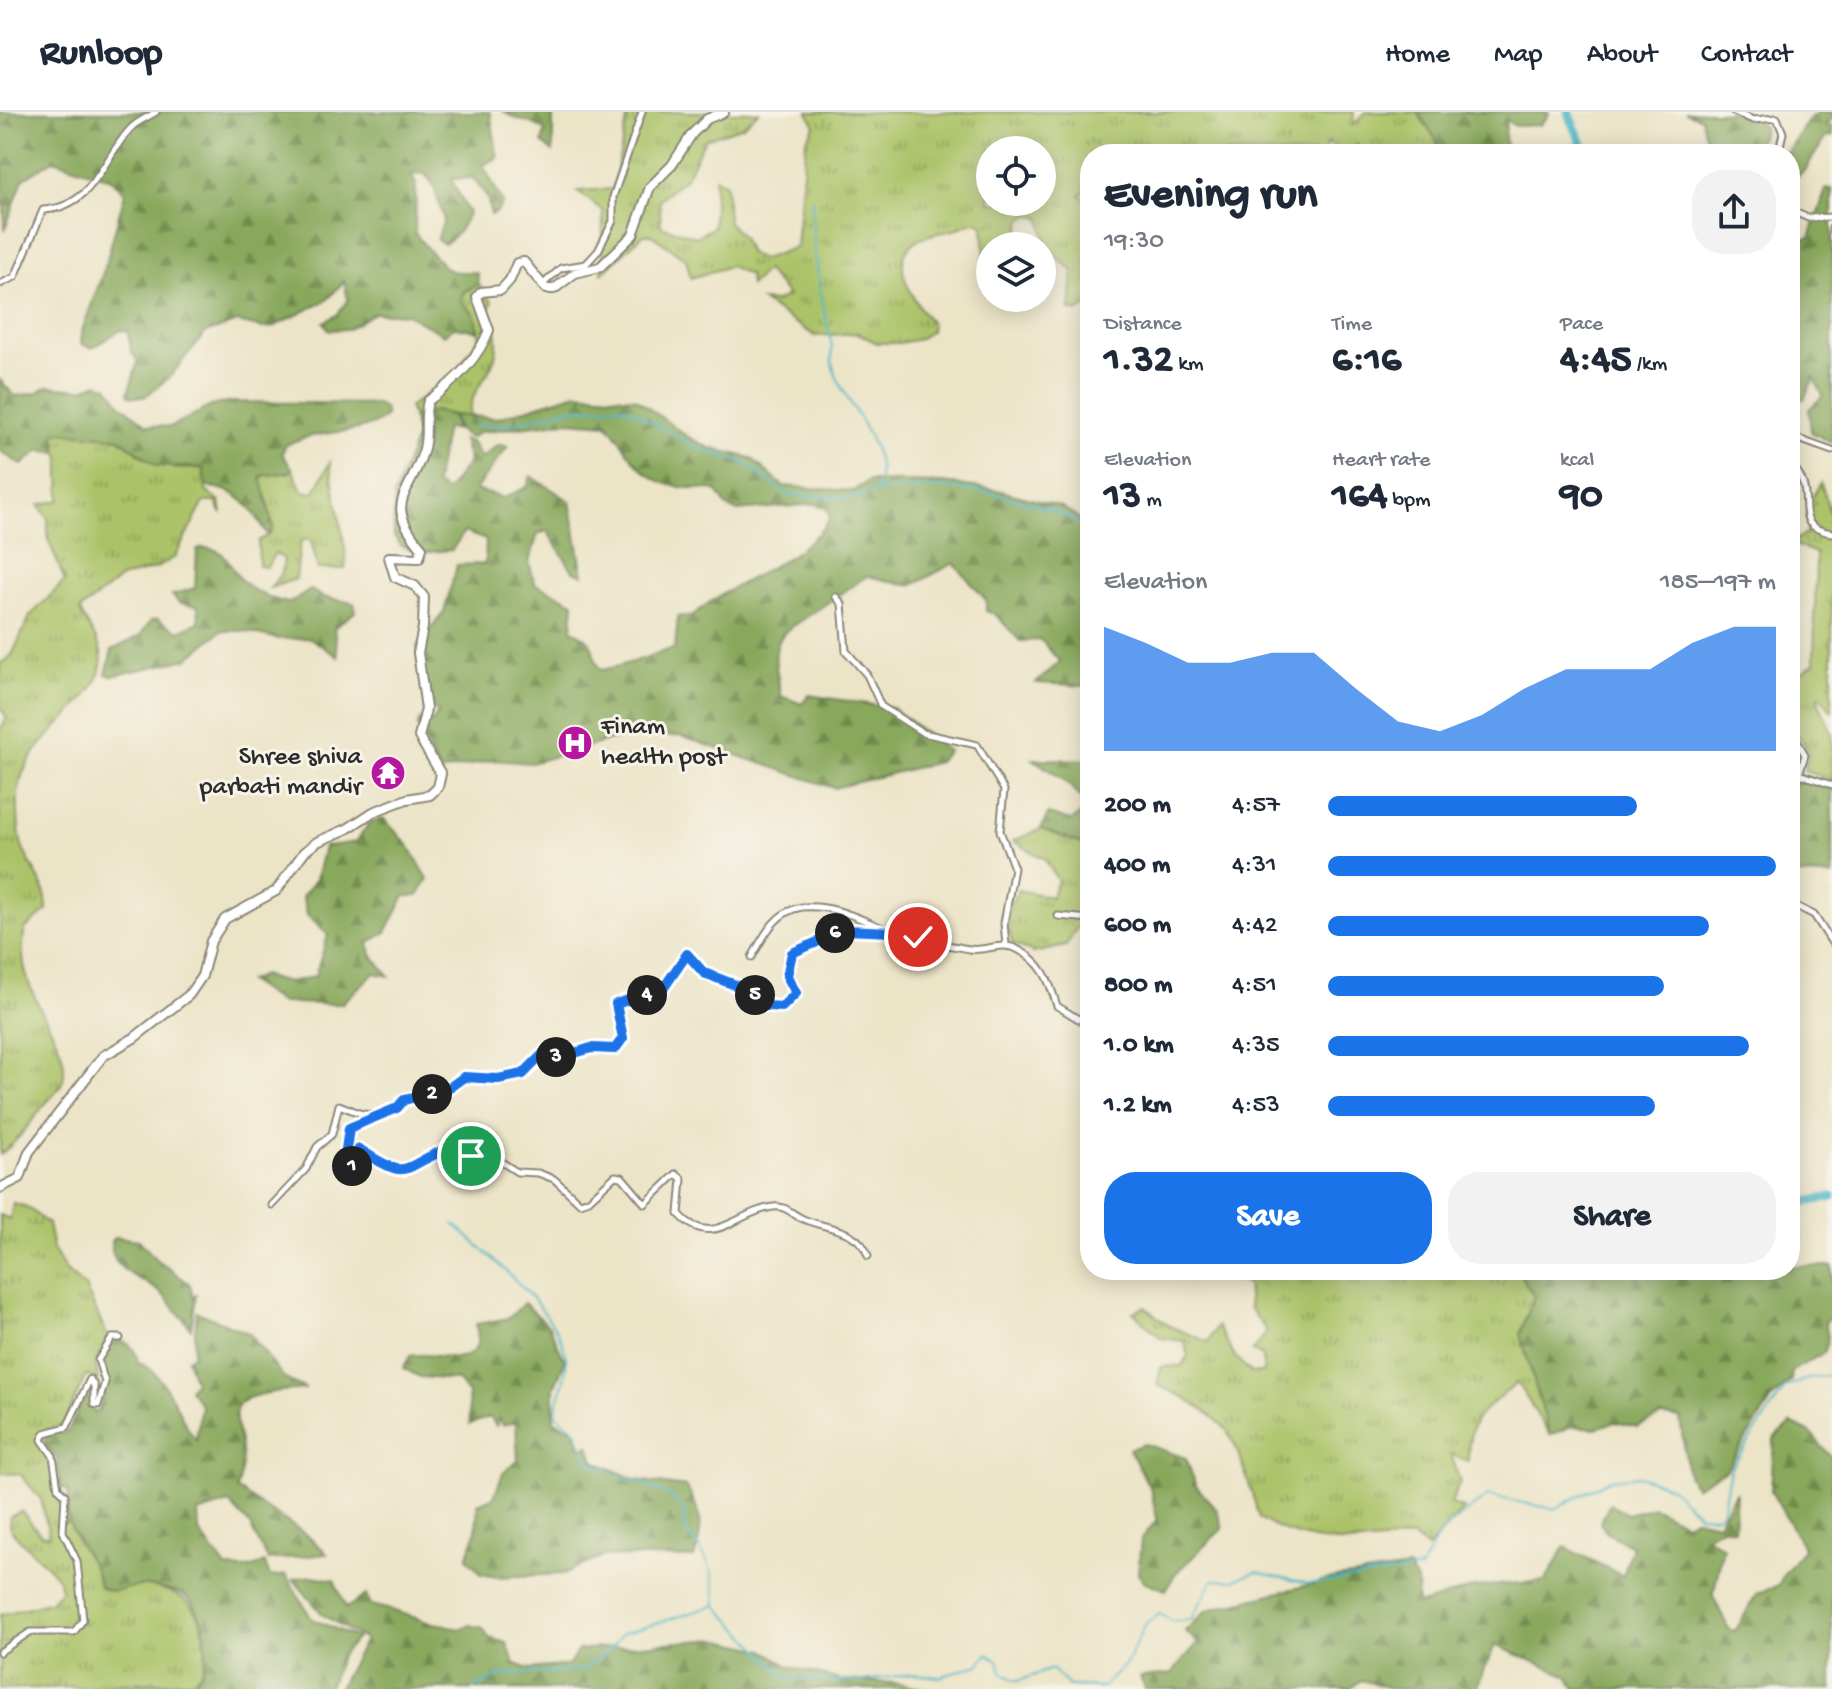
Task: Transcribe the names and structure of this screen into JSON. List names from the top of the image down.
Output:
{
  "places": {
    "hospital": ["Finam health post"],
    "temple": ["Shree shiva parbati mandir"]
  },
  "page": {
    "header": "Runloop",
    "nav": [
      "Home",
      "Map",
      "About",
      "Contact"
    ],
    "heading": ["Evening run", "19:30"],
    "stats": [
      ["Distance", "1.32 km"],
      ["Time", "6:16"],
      ["Pace", "4:45 /km"],
      ["Elevation", "13 m"],
      ["Heart rate", "164 bpm"],
      ["kcal", "90"]
    ],
    "chart": ["Elevation", "185–197 m"],
    "list": [
      {
        "name": "200 m",
        "note": "4:57"
      },
      {
        "name": "400 m",
        "note": "4:31"
      },
      {
        "name": "600 m",
        "note": "4:42"
      },
      {
        "name": "800 m",
        "note": "4:51"
      },
      {
        "name": "1.0 km",
        "note": "4:35"
      },
      {
        "name": "1.2 km",
        "note": "4:53"
      }
    ],
    "pins": [
      "6",
      "4",
      "5",
      "3",
      "2",
      "1"
    ],
    "buttons": ["Save", "Share"]
  }
}
